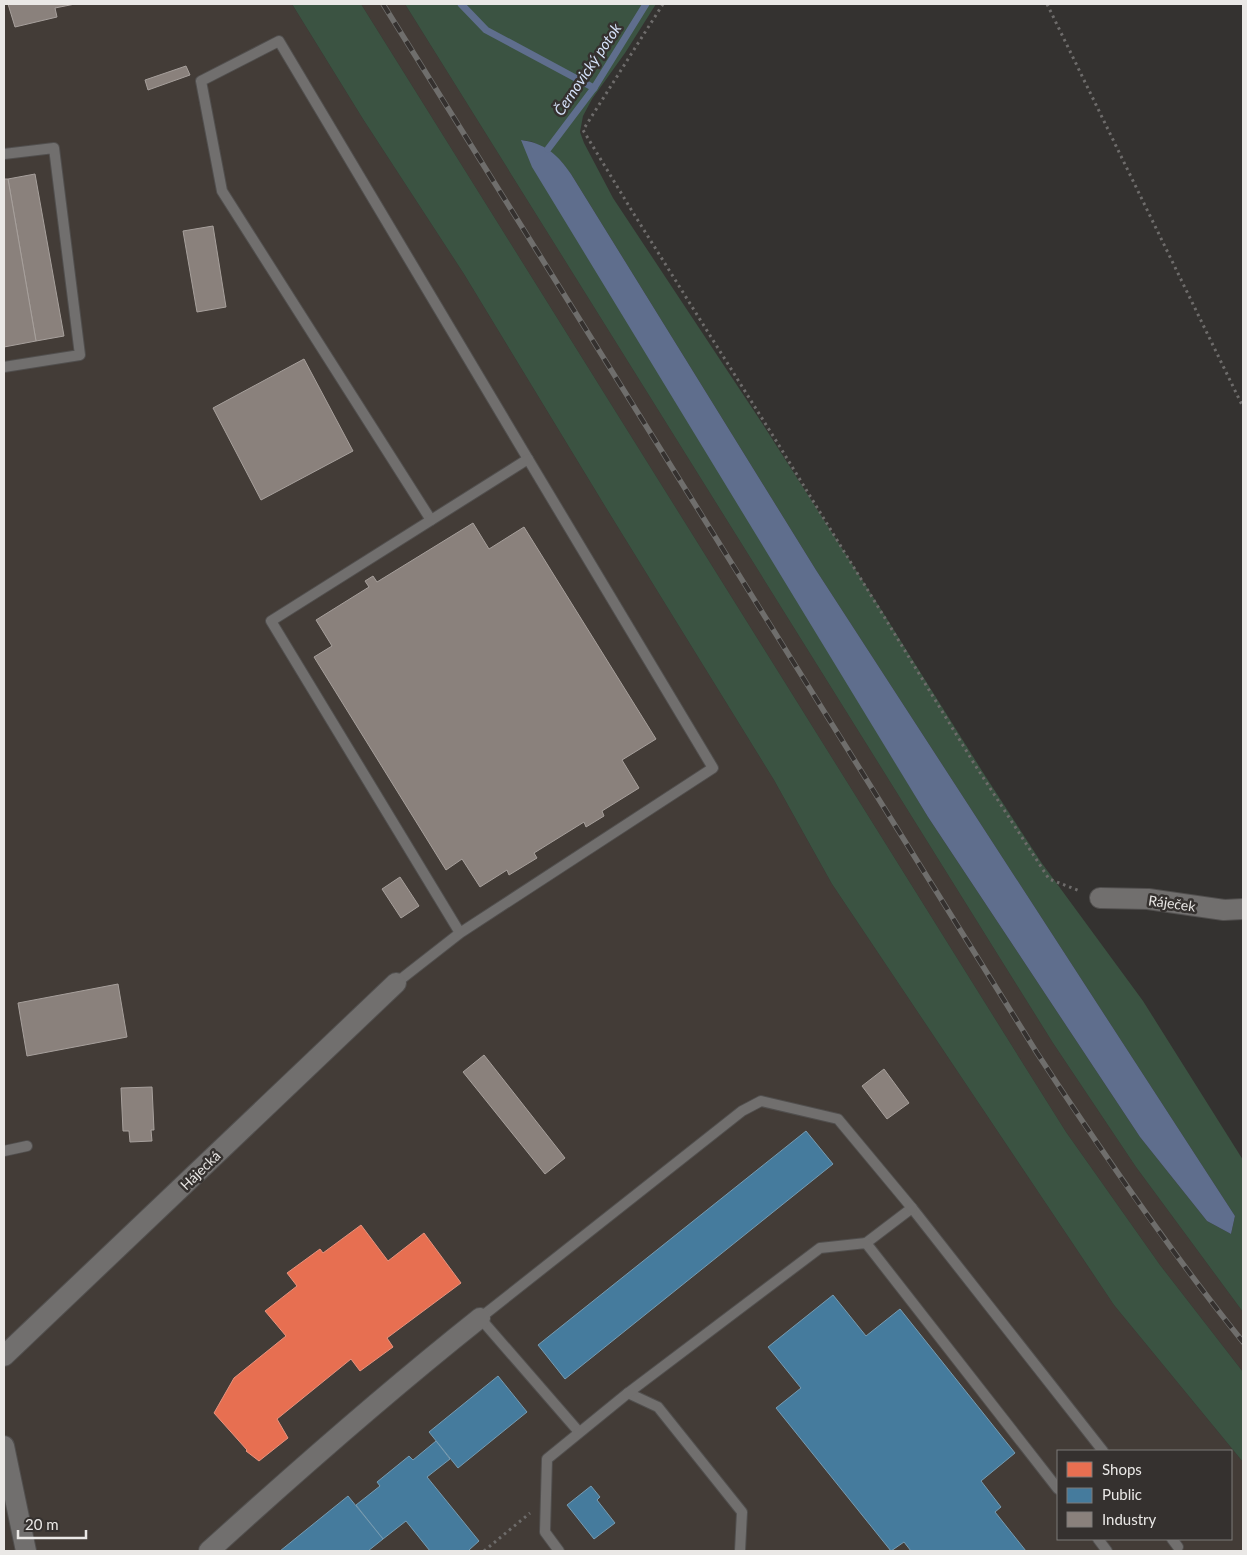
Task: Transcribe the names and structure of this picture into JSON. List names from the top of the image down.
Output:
{
  "streets": {
    "street": ["Ráječek", "Hájecká"]
  },
  "water": ["Černovický potok"],
  "legend": ["Shops", "Public", "Industry"],
  "scale_bar": "20 m"
}
